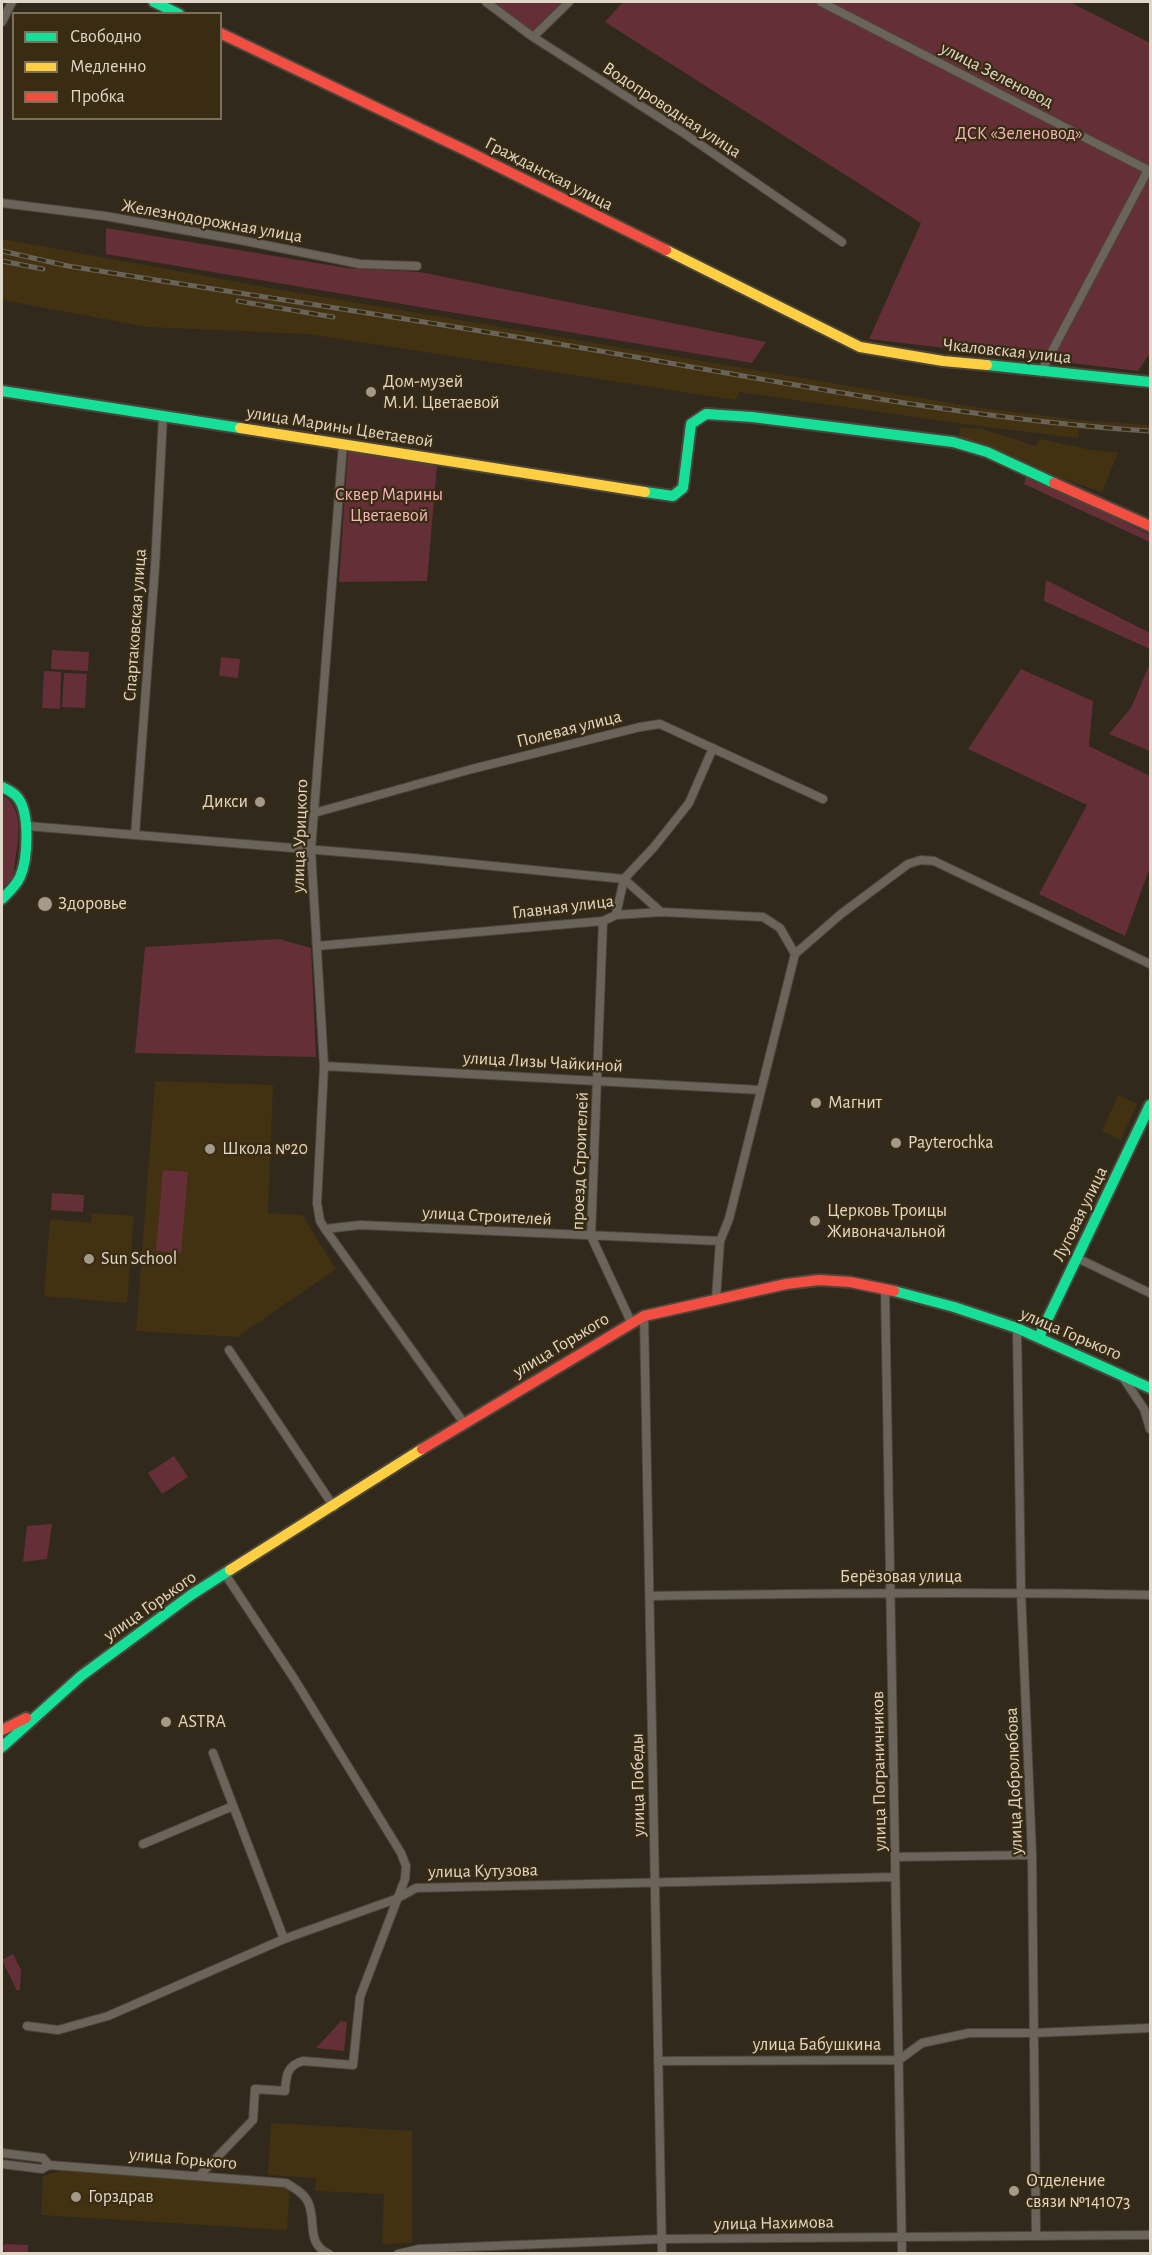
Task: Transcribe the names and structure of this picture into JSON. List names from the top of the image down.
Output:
{
  "streets": {
    "street": [
      "улица Зеленовод",
      "Водопроводная улица",
      "Гражданская улица",
      "Железнодорожная улица",
      "Чкаловская улица",
      "улица Марины Цветаевой",
      "Спартаковская улица",
      "Полевая улица",
      "улица Урицкого",
      "Главная улица",
      "улица Лизы Чайкиной",
      "проезд Строителей",
      "Луговая улица",
      "улица Строителей",
      "улица Горького",
      "Берёзовая улица",
      "улица Пограничников",
      "улица Добролюбова",
      "улица Победы",
      "улица Кутузова",
      "улица Бабушкина",
      "улица Нахимова"
    ]
  },
  "crossings": [
    ["улица Зеленовод", "Чкаловская улица"],
    ["Гражданская улица", "Чкаловская улица"],
    ["улица Марины Цветаевой", "Спартаковская улица"],
    ["улица Марины Цветаевой", "улица Урицкого"],
    ["Полевая улица", "улица Урицкого"],
    ["улица Урицкого", "Главная улица"],
    ["улица Урицкого", "улица Лизы Чайкиной"],
    ["улица Урицкого", "улица Строителей"],
    ["улица Урицкого", "улица Горького"],
    ["Главная улица", "проезд Строителей"],
    ["улица Лизы Чайкиной", "проезд Строителей"],
    ["проезд Строителей", "улица Строителей"],
    ["проезд Строителей", "улица Горького"],
    ["Луговая улица", "улица Горького"],
    ["улица Горького", "улица Пограничников"],
    ["улица Горького", "улица Добролюбова"],
    ["улица Горького", "улица Победы"],
    ["Берёзовая улица", "улица Пограничников"],
    ["Берёзовая улица", "улица Добролюбова"],
    ["Берёзовая улица", "улица Победы"],
    ["улица Пограничников", "улица Кутузова"],
    ["улица Пограничников", "улица Бабушкина"],
    ["улица Пограничников", "улица Нахимова"],
    ["улица Добролюбова", "улица Бабушкина"],
    ["улица Добролюбова", "улица Нахимова"],
    ["улица Победы", "улица Кутузова"],
    ["улица Победы", "улица Бабушкина"],
    ["улица Победы", "улица Нахимова"]
  ],
  "parks": ["ДСК «Зеленовод»", "Сквер Марины Цветаевой"],
  "places": [
    "Дом-музей М.И. Цветаевой",
    "Дикси",
    "Здоровье",
    "Магнит",
    "Payterochka",
    "Школа №20",
    "Церковь Троицы Живоначальной",
    "Sun School",
    "ASTRA",
    "Отделение связи №141073",
    "Горздрав"
  ],
  "legend": ["Свободно", "Медленно", "Пробка"]
}
